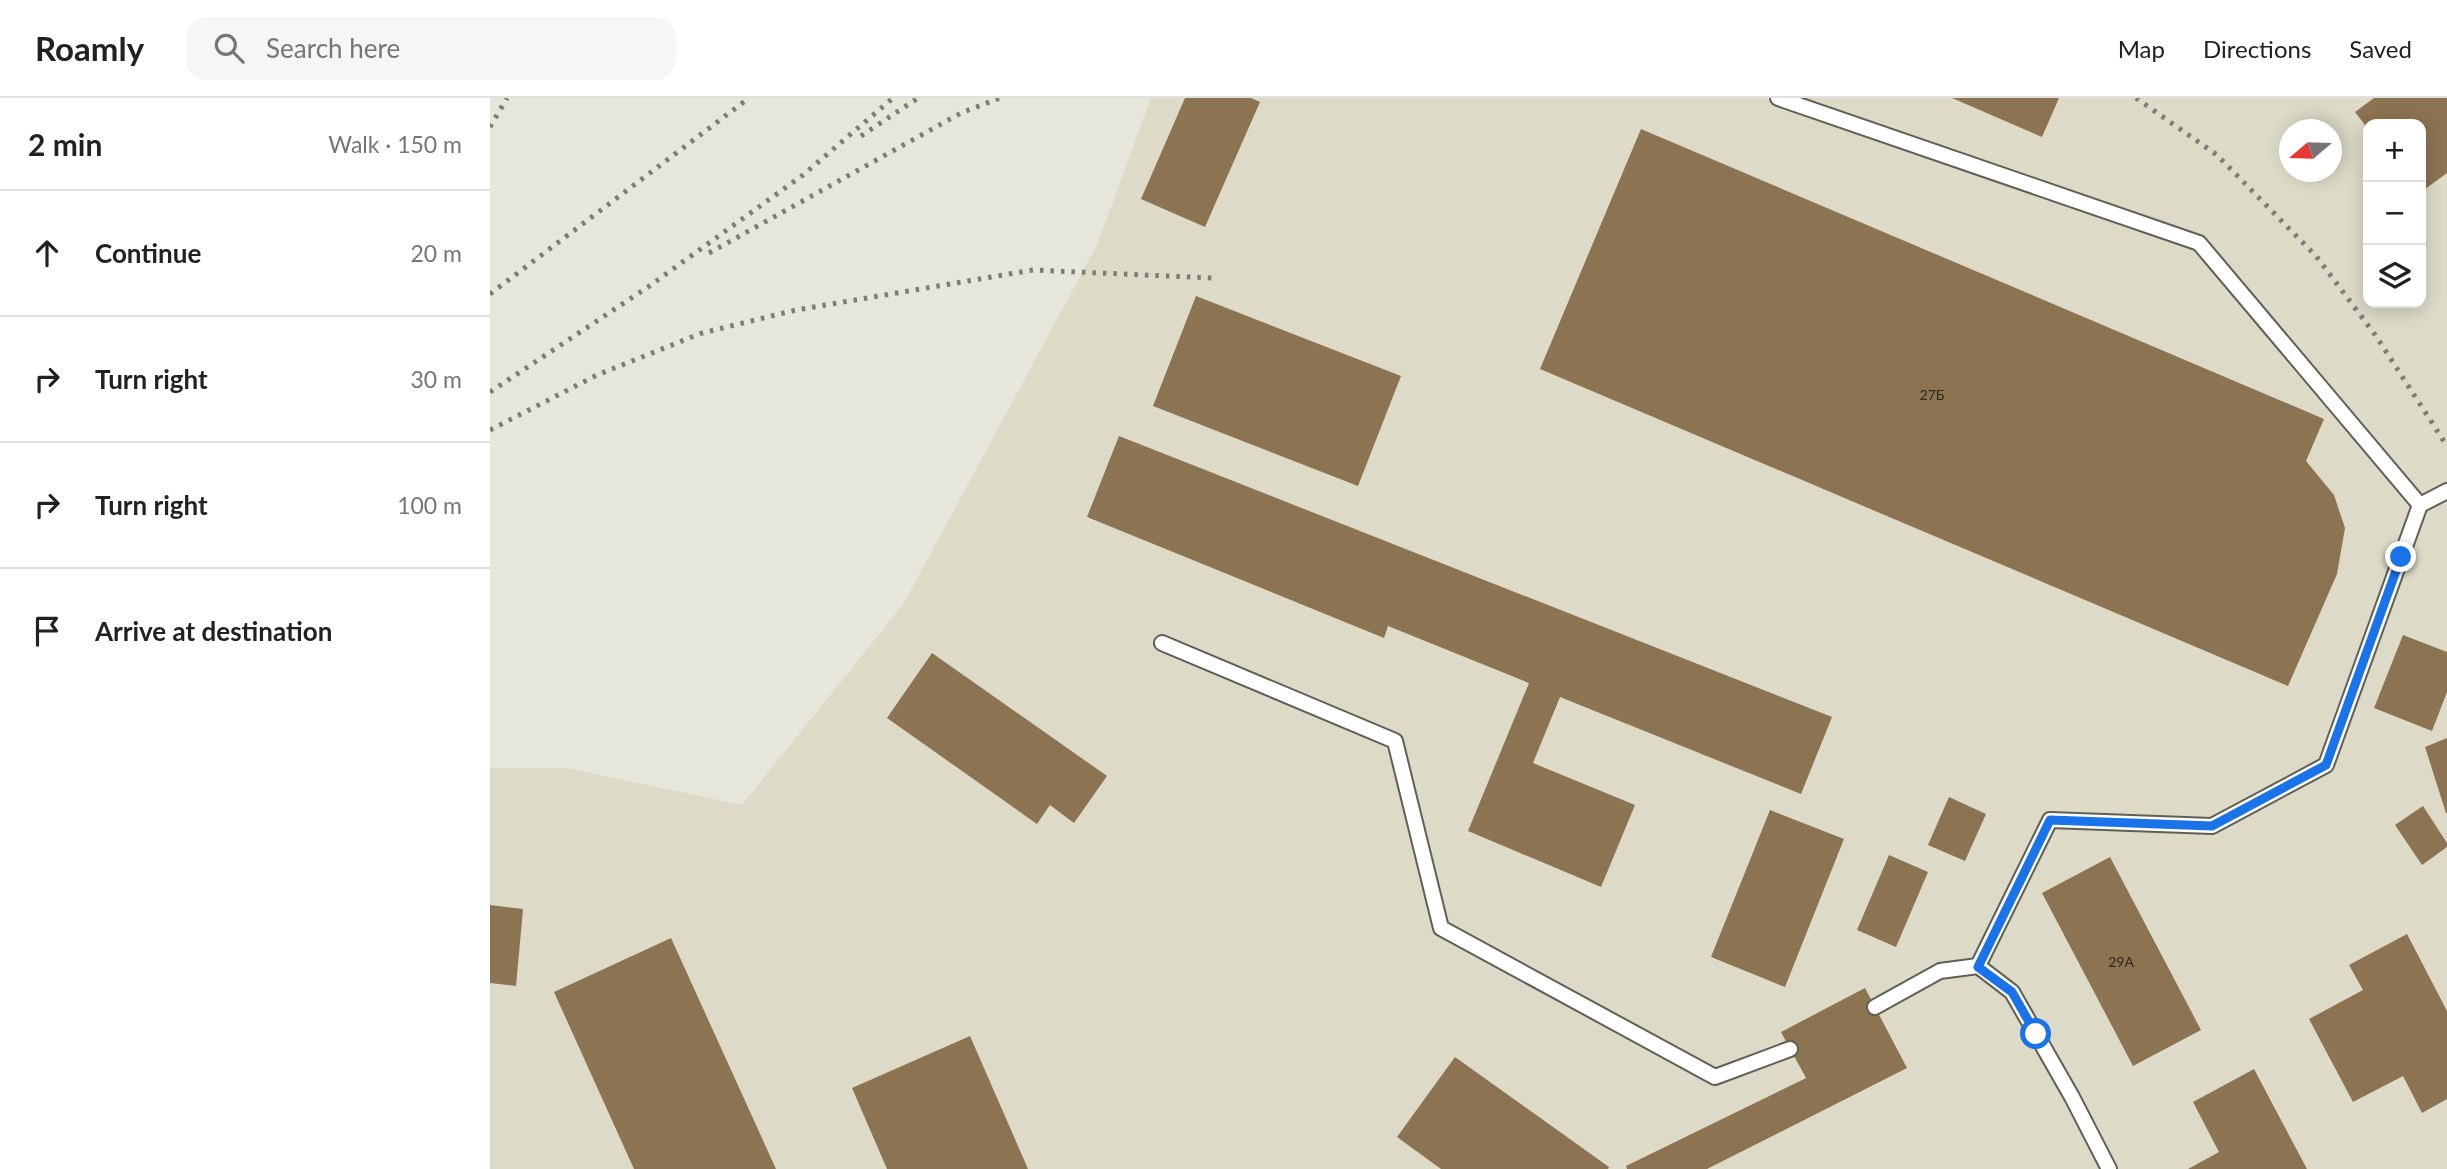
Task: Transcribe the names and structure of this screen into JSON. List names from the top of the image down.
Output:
{
  "house_numbers": ["27Б", "29А"],
  "north": "left",
  "page": {
    "header": "Roamly",
    "search": "Search here",
    "nav": ["Map", "Directions", "Saved"],
    "heading": ["2 min", "Walk · 150 m"],
    "map_buttons": ["+", "−"],
    "list": [
      ["Continue", "20 m"],
      ["Turn right", "30 m"],
      ["Turn right", "100 m"],
      "Arrive at destination"
    ]
  }
}
